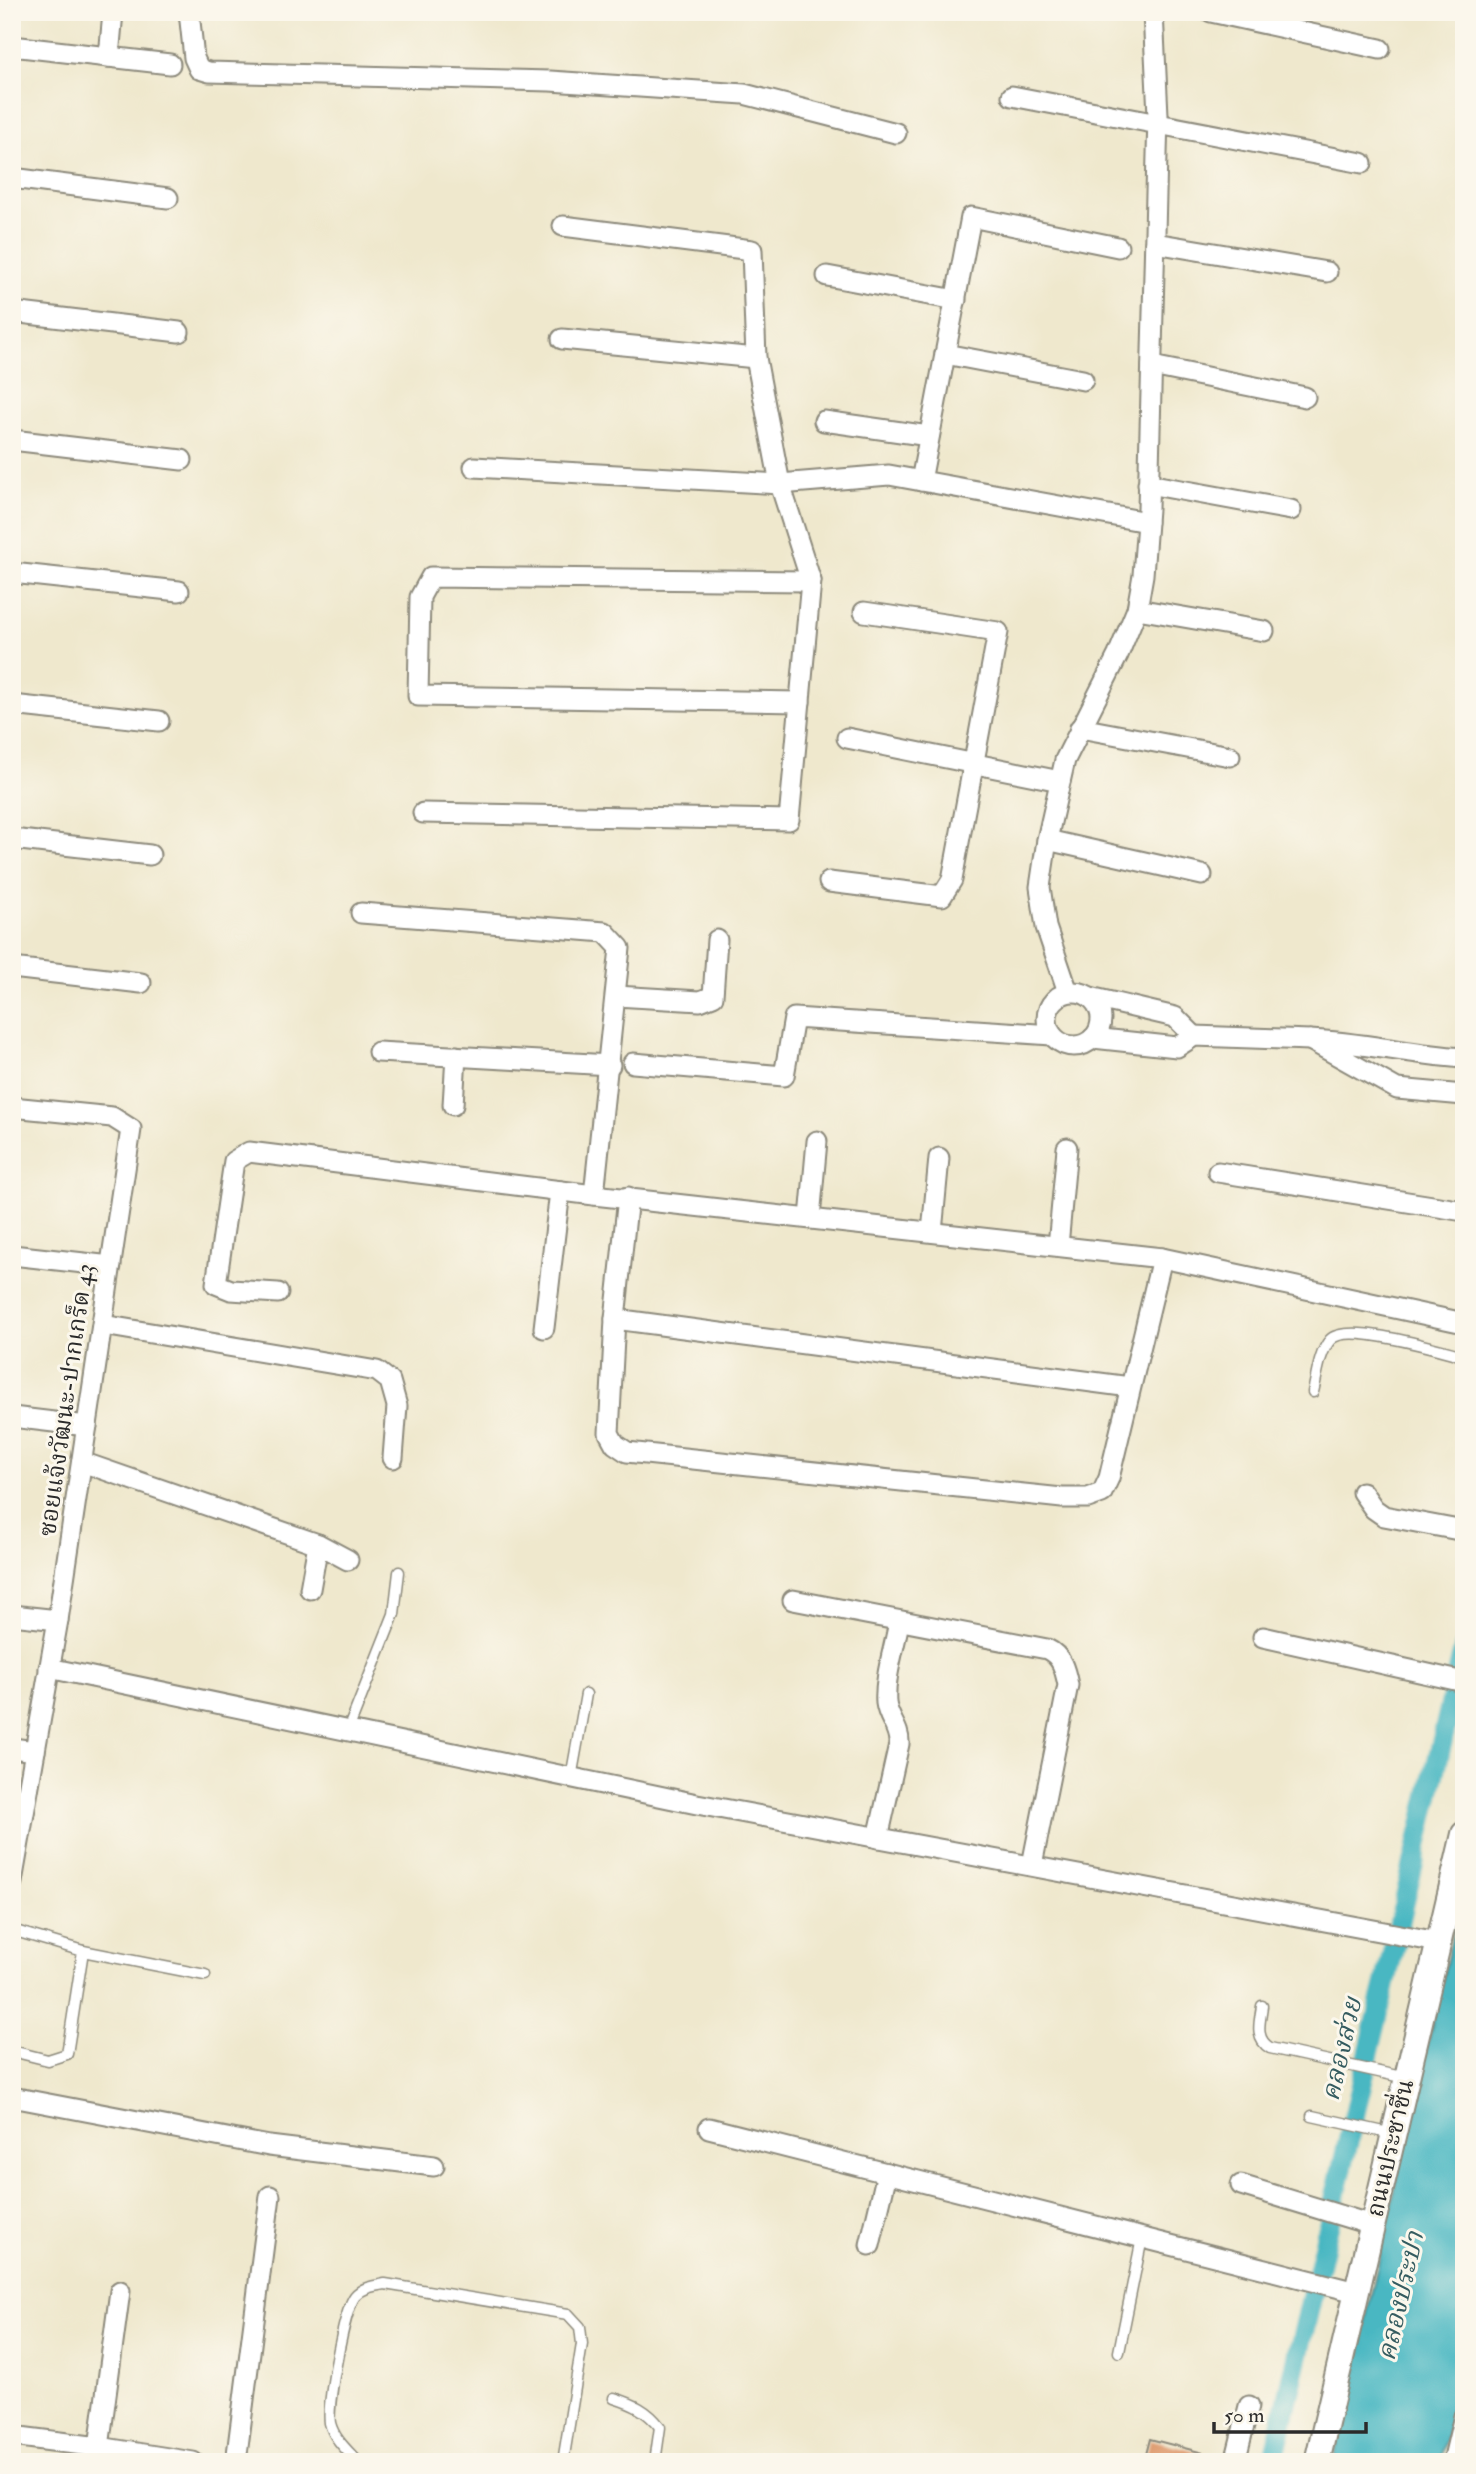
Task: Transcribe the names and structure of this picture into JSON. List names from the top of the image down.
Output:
{
  "streets": {
    "street": ["ซอยแจ้งวัฒนะ-ปากเกร็ด 43", "ถนนประชาชื่น"]
  },
  "water": ["คลองส่วย", "คลองประปา"],
  "scale_bar": "50 m"
}
